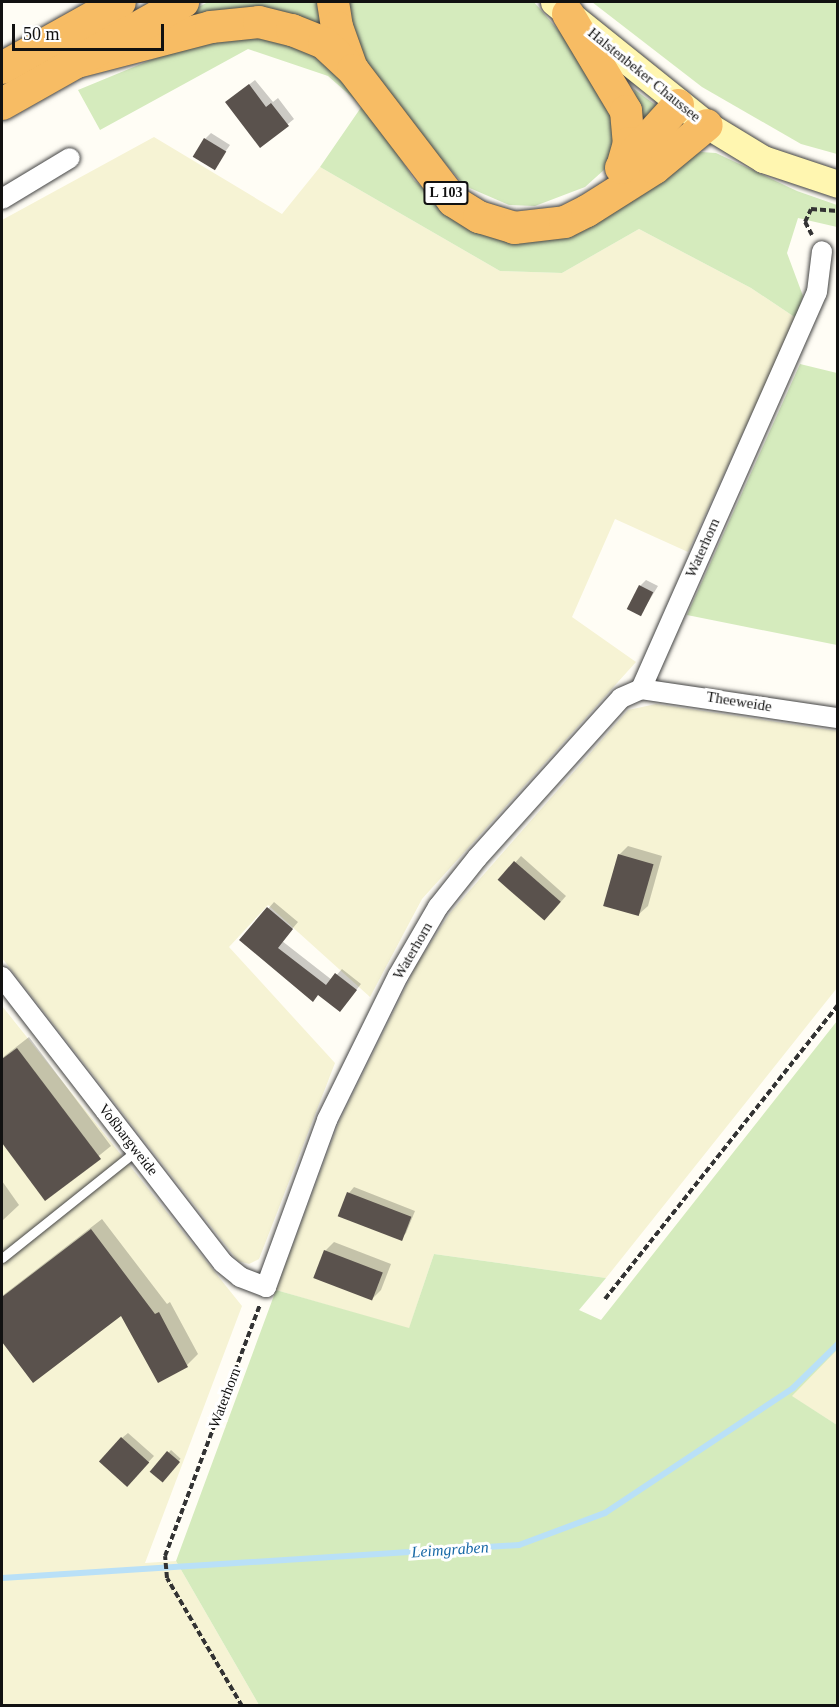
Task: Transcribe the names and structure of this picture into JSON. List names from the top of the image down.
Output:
{
  "streets": {
    "highway": ["L 103"],
    "main road": ["Halstenbeker Chaussee"],
    "street": ["Waterhorn", "Theeweide", "Voßbargweide"]
  },
  "crossings": [
    ["Halstenbeker Chaussee", "L 103"],
    ["Waterhorn", "Theeweide"],
    ["Waterhorn", "Voßbargweide"]
  ],
  "water": ["Leimgraben"],
  "scale_bar": "50 m"
}
